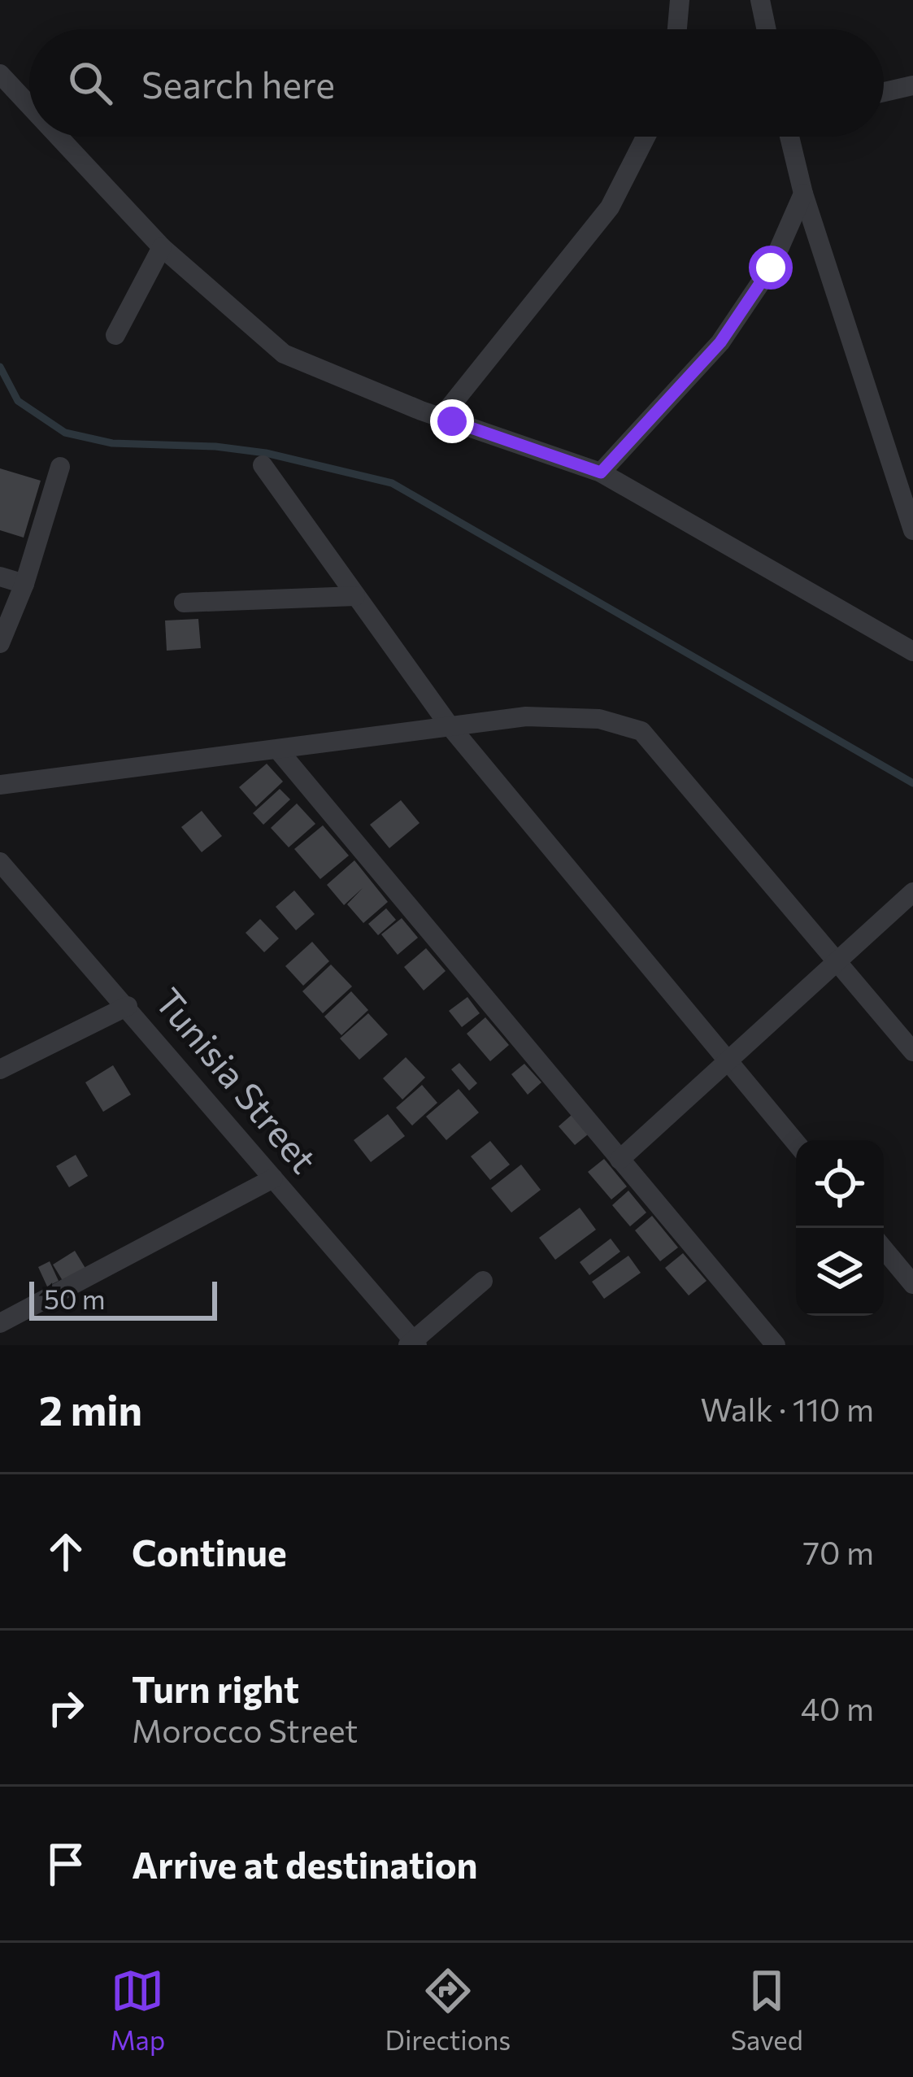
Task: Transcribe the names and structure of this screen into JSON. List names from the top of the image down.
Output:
{
  "streets": {
    "street": ["Tunisia Street"]
  },
  "scale_bar": "50 m",
  "page": {
    "search": "Search here",
    "scale": "50 m",
    "heading": ["2 min", "Walk · 110 m"],
    "list": [
      ["Continue", "70 m"],
      ["Turn right", "Morocco Street", "40 m"],
      "Arrive at destination"
    ],
    "nav": ["Map", "Directions", "Saved"]
  }
}
